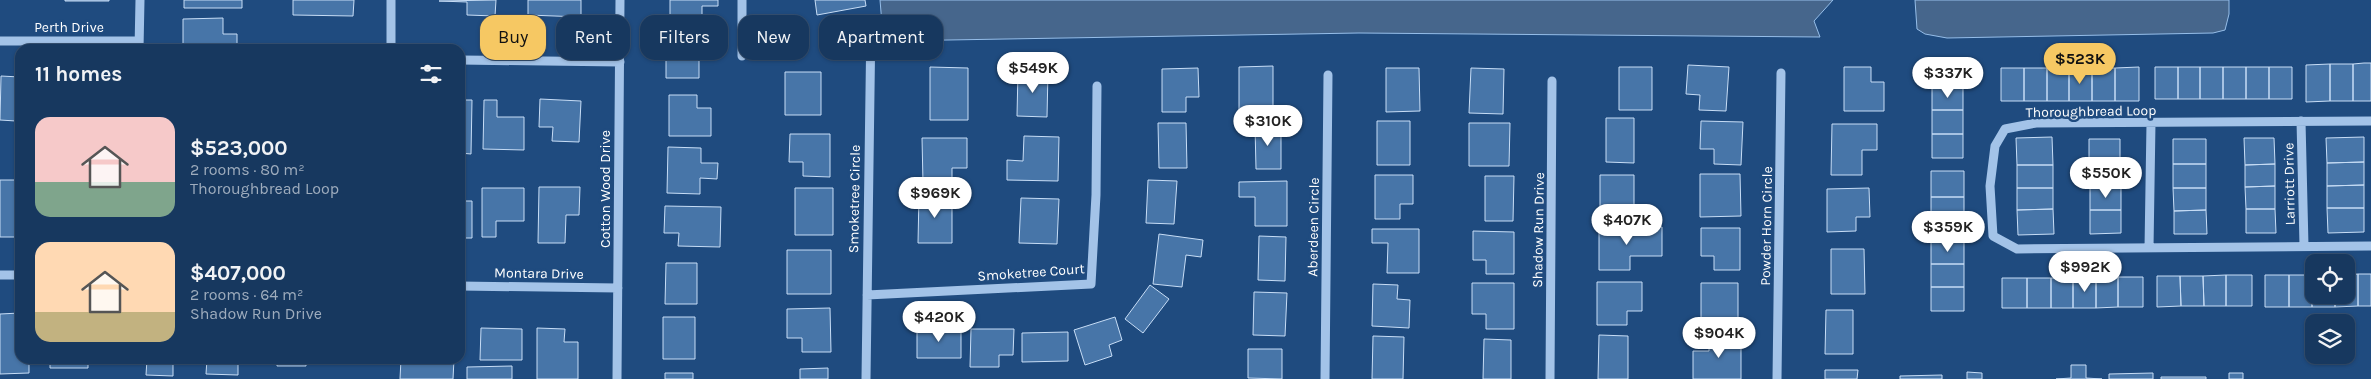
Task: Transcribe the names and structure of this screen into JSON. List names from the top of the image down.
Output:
{
  "streets": {
    "street": [
      "Perth Drive",
      "Thoroughbread Loop",
      "Larriott Drive",
      "Cotton Wood Drive",
      "Smoketree Circle",
      "Powder Horn Circle",
      "Aberdeen Circle",
      "Shadow Run Drive",
      "Smoketree Court",
      "Montara Drive"
    ]
  },
  "crossings": [
    ["Thoroughbread Loop", "Larriott Drive"],
    ["Cotton Wood Drive", "Montara Drive"],
    ["Smoketree Circle", "Smoketree Court"]
  ],
  "page": {
    "chip": [
      "Buy",
      "Rent",
      "Filters",
      "New",
      "Apartment"
    ],
    "price": [
      "$523K",
      "$549K",
      "$337K",
      "$310K",
      "$550K",
      "$969K",
      "$407K",
      "$359K",
      "$992K",
      "$420K",
      "$904K"
    ],
    "heading": "11 homes",
    "list": [
      {
        "name": "$523,000",
        "note": "2 rooms · 80 m² · Thoroughbread Loop"
      },
      {
        "name": "$407,000",
        "note": "2 rooms · 64 m² · Shadow Run Drive"
      }
    ]
  }
}
